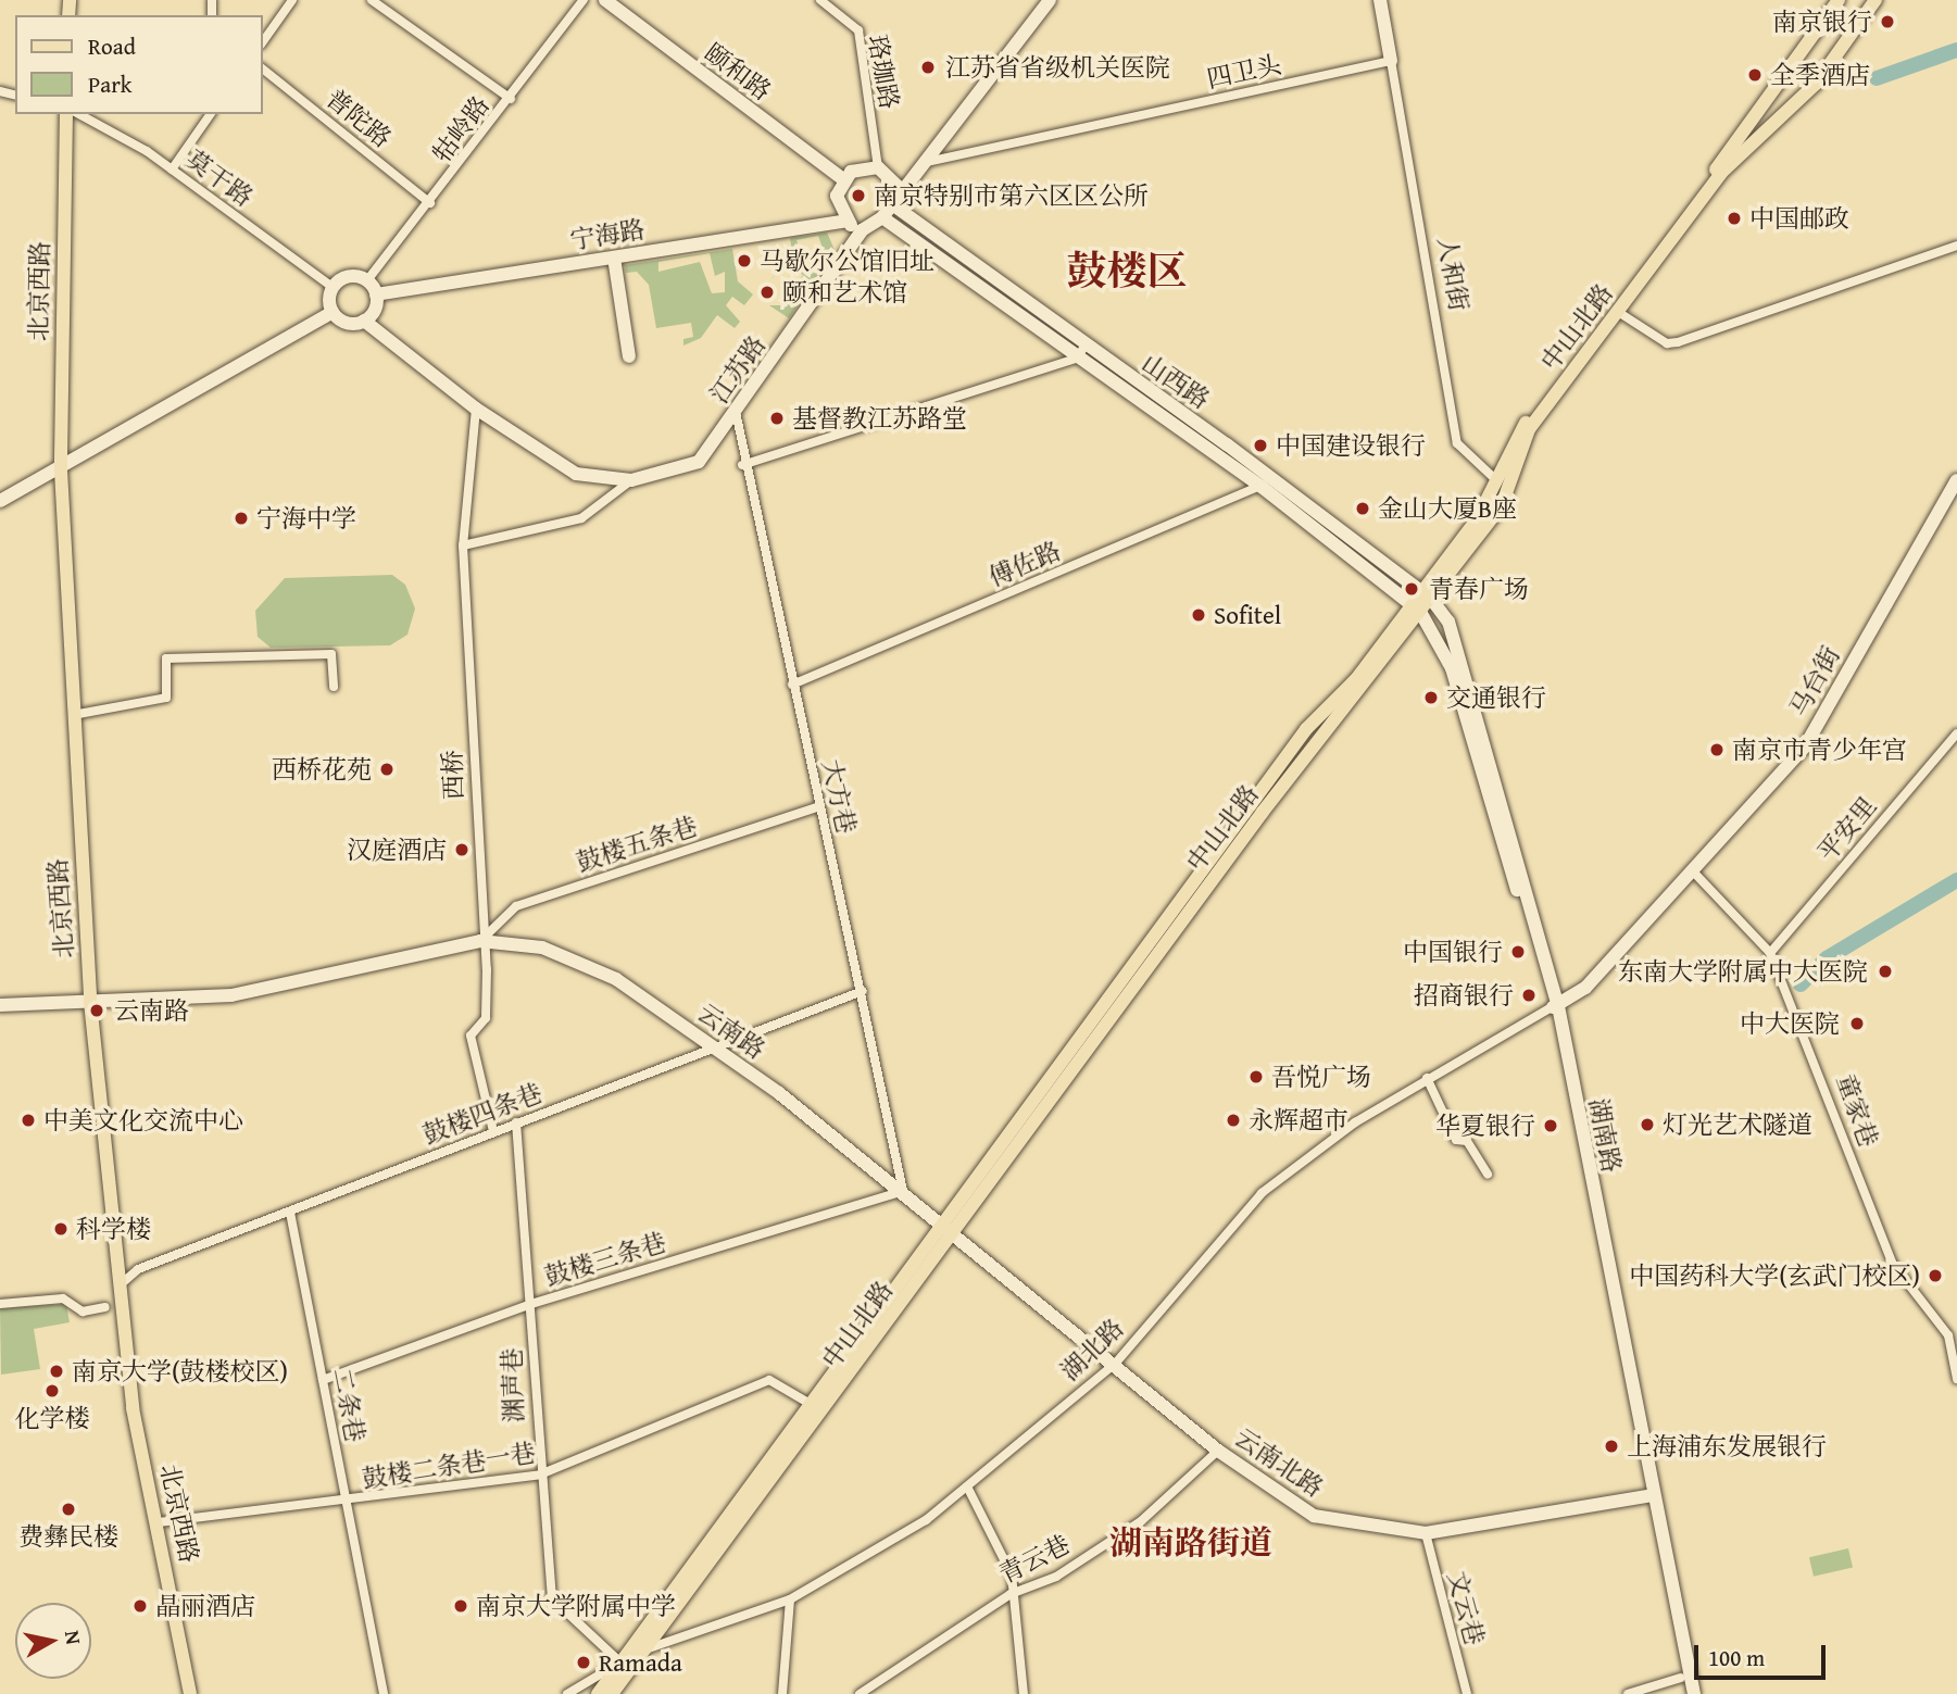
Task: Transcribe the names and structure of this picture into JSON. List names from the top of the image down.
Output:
{
  "streets": {
    "main road": ["北京西路", "中山北路"],
    "street": [
      "颐和路",
      "珞珈路",
      "四卫头",
      "普陀路",
      "牯岭路",
      "莫干路",
      "宁海路",
      "人和街",
      "江苏路",
      "山西路",
      "傅佐路",
      "马台街",
      "西桥",
      "大方巷",
      "平安里",
      "鼓楼五条巷",
      "云南路",
      "童家巷",
      "鼓楼四条巷",
      "湖南路",
      "鼓楼三条巷",
      "湖北路",
      "渊声巷",
      "二条巷",
      "云南北路",
      "鼓楼二条巷一巷",
      "青云巷",
      "文云巷"
    ]
  },
  "crossings": [
    ["颐和路", "珞珈路"],
    ["颐和路", "宁海路"],
    ["颐和路", "江苏路"],
    ["颐和路", "山西路"],
    ["珞珈路", "宁海路"],
    ["珞珈路", "江苏路"],
    ["珞珈路", "山西路"],
    ["四卫头", "人和街"],
    ["四卫头", "江苏路"],
    ["普陀路", "牯岭路"],
    ["牯岭路", "莫干路"],
    ["牯岭路", "宁海路"],
    ["牯岭路", "江苏路"],
    ["莫干路", "宁海路"],
    ["莫干路", "江苏路"],
    ["宁海路", "江苏路"],
    ["宁海路", "山西路"],
    ["人和街", "中山北路"],
    ["北京西路", "云南路"],
    ["北京西路", "鼓楼四条巷"],
    ["北京西路", "鼓楼二条巷一巷"],
    ["中山北路", "山西路"],
    ["中山北路", "云南路"],
    ["中山北路", "湖南路"],
    ["中山北路", "湖北路"],
    ["中山北路", "渊声巷"],
    ["中山北路", "云南北路"],
    ["中山北路", "鼓楼二条巷一巷"],
    ["江苏路", "山西路"],
    ["江苏路", "西桥"],
    ["江苏路", "大方巷"],
    ["山西路", "傅佐路"],
    ["山西路", "湖南路"],
    ["傅佐路", "大方巷"],
    ["马台街", "童家巷"],
    ["马台街", "湖南路"],
    ["马台街", "湖北路"],
    ["西桥", "鼓楼五条巷"],
    ["西桥", "云南路"],
    ["西桥", "鼓楼四条巷"],
    ["大方巷", "鼓楼五条巷"],
    ["大方巷", "云南路"],
    ["大方巷", "鼓楼四条巷"],
    ["大方巷", "鼓楼三条巷"],
    ["平安里", "童家巷"],
    ["鼓楼五条巷", "云南路"],
    ["云南路", "鼓楼四条巷"],
    ["云南路", "鼓楼三条巷"],
    ["云南路", "云南北路"],
    ["鼓楼四条巷", "渊声巷"],
    ["鼓楼四条巷", "二条巷"],
    ["湖南路", "湖北路"],
    ["湖南路", "云南北路"],
    ["鼓楼三条巷", "渊声巷"],
    ["鼓楼三条巷", "二条巷"],
    ["湖北路", "渊声巷"],
    ["湖北路", "云南北路"],
    ["渊声巷", "鼓楼二条巷一巷"],
    ["二条巷", "鼓楼二条巷一巷"],
    ["云南北路", "青云巷"],
    ["云南北路", "文云巷"]
  ],
  "districts": ["鼓楼区", "湖南路街道"],
  "places": [
    "南京银行",
    "江苏省省级机关医院",
    "全季酒店",
    "南京特别市第六区区公所",
    "中国邮政",
    "马歇尔公馆旧址",
    "颐和艺术馆",
    "基督教江苏路堂",
    "中国建设银行",
    "金山大厦B座",
    "宁海中学",
    "青春广场",
    "Sofitel",
    "交通银行",
    "南京市青少年宫",
    "西桥花苑",
    "汉庭酒店",
    "中国银行",
    "东南大学附属中大医院",
    "招商银行",
    "云南路",
    "中大医院",
    "吾悦广场",
    "中美文化交流中心",
    "永辉超市",
    "灯光艺术隧道",
    "华夏银行",
    "科学楼",
    "中国药科大学(玄武门校区)",
    "南京大学(鼓楼校区)",
    "化学楼",
    "上海浦东发展银行",
    "费彝民楼",
    "晶丽酒店",
    "南京大学附属中学",
    "Ramada"
  ],
  "legend": ["Road", "Park"],
  "scale_bar": "100 m",
  "north": "right"
}
